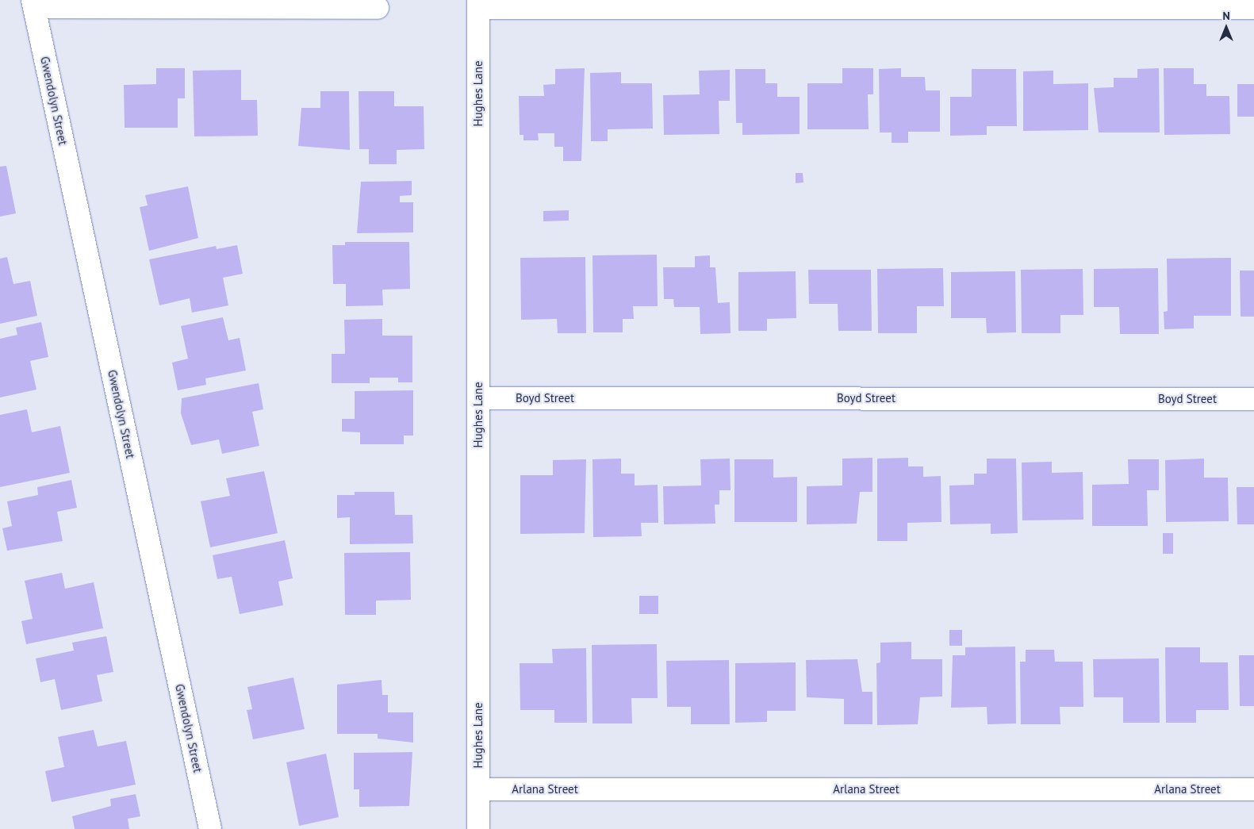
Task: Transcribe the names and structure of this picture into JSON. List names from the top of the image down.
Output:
{
  "streets": {
    "street": [
      "Hughes Lane",
      "Gwendolyn Street",
      "Boyd Street",
      "Arlana Street"
    ]
  },
  "crossings": [
    ["Hughes Lane", "Boyd Street"],
    ["Hughes Lane", "Arlana Street"]
  ],
  "north": "top"
}
